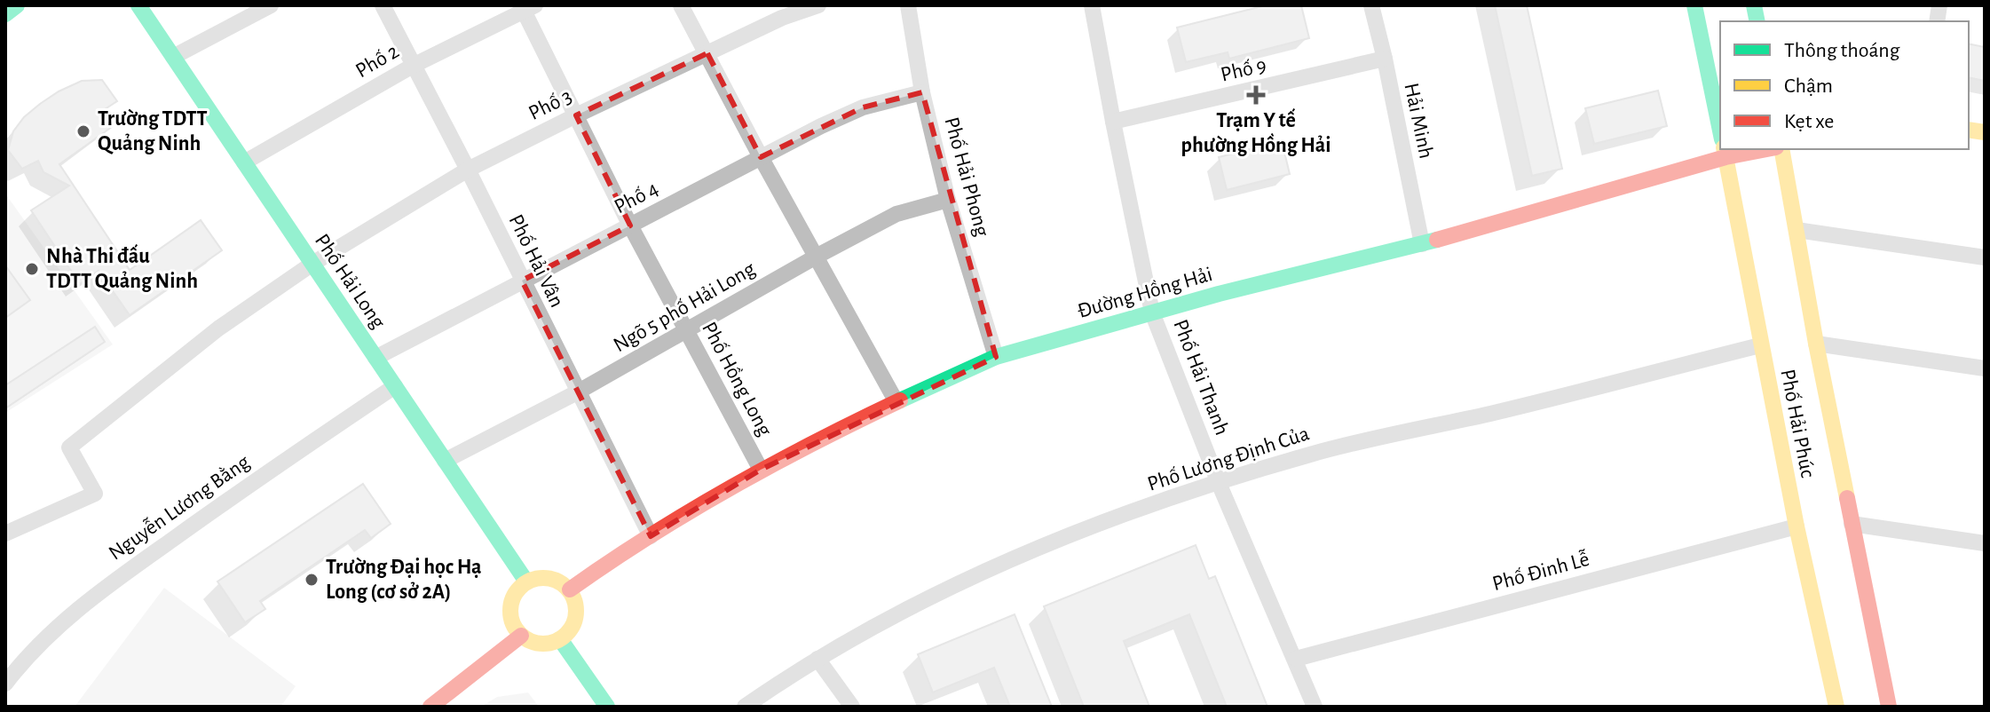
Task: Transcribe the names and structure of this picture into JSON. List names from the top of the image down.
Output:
{
  "streets": {
    "street": [
      "Phố 2",
      "Phố 9",
      "Phố 3",
      "Hải Minh",
      "Phố Hải Phong",
      "Phố 4",
      "Phố Hải Vân",
      "Phố Hải Long",
      "Đường Hồng Hải",
      "Ngõ 5 phố Hải Long",
      "Phố Hải Thanh",
      "Phố Hồng Long",
      "Phố Hải Phúc",
      "Phố Lương Định Của",
      "Nguyễn Lương Bằng",
      "Phố Đinh Lễ"
    ]
  },
  "crossings": [
    ["Phố 2", "Phố Hải Vân"],
    ["Phố 2", "Phố Hải Long"],
    ["Phố 2", "Phố Hồng Long"],
    ["Phố 9", "Hải Minh"],
    ["Phố 9", "Phố Hải Thanh"],
    ["Phố 3", "Phố Hải Vân"],
    ["Phố 3", "Phố Hải Long"],
    ["Phố 3", "Phố Hồng Long"],
    ["Hải Minh", "Đường Hồng Hải"],
    ["Phố Hải Phong", "Phố 4"],
    ["Phố Hải Phong", "Đường Hồng Hải"],
    ["Phố Hải Phong", "Ngõ 5 phố Hải Long"],
    ["Phố 4", "Phố Hải Vân"],
    ["Phố 4", "Phố Hải Long"],
    ["Phố 4", "Phố Hồng Long"],
    ["Phố Hải Vân", "Đường Hồng Hải"],
    ["Phố Hải Vân", "Ngõ 5 phố Hải Long"],
    ["Phố Hải Long", "Đường Hồng Hải"],
    ["Phố Hải Long", "Ngõ 5 phố Hải Long"],
    ["Phố Hải Long", "Nguyễn Lương Bằng"],
    ["Đường Hồng Hải", "Phố Hải Thanh"],
    ["Đường Hồng Hải", "Phố Hồng Long"],
    ["Đường Hồng Hải", "Phố Hải Phúc"],
    ["Ngõ 5 phố Hải Long", "Phố Hồng Long"],
    ["Phố Hải Thanh", "Phố Lương Định Của"],
    ["Phố Hải Thanh", "Phố Đinh Lễ"],
    ["Phố Hải Phúc", "Phố Lương Định Của"],
    ["Phố Hải Phúc", "Phố Đinh Lễ"]
  ],
  "places": {
    "health": ["Trạm Y tế phường Hồng Hải"],
    "other": ["Trường TDTT Quảng Ninh", "Nhà Thi đấu TDTT Quảng Ninh", "Trường Đại học Hạ Long (cơ sở 2A)"]
  },
  "legend": ["Thông thoáng", "Chậm", "Kẹt xe"]
}
